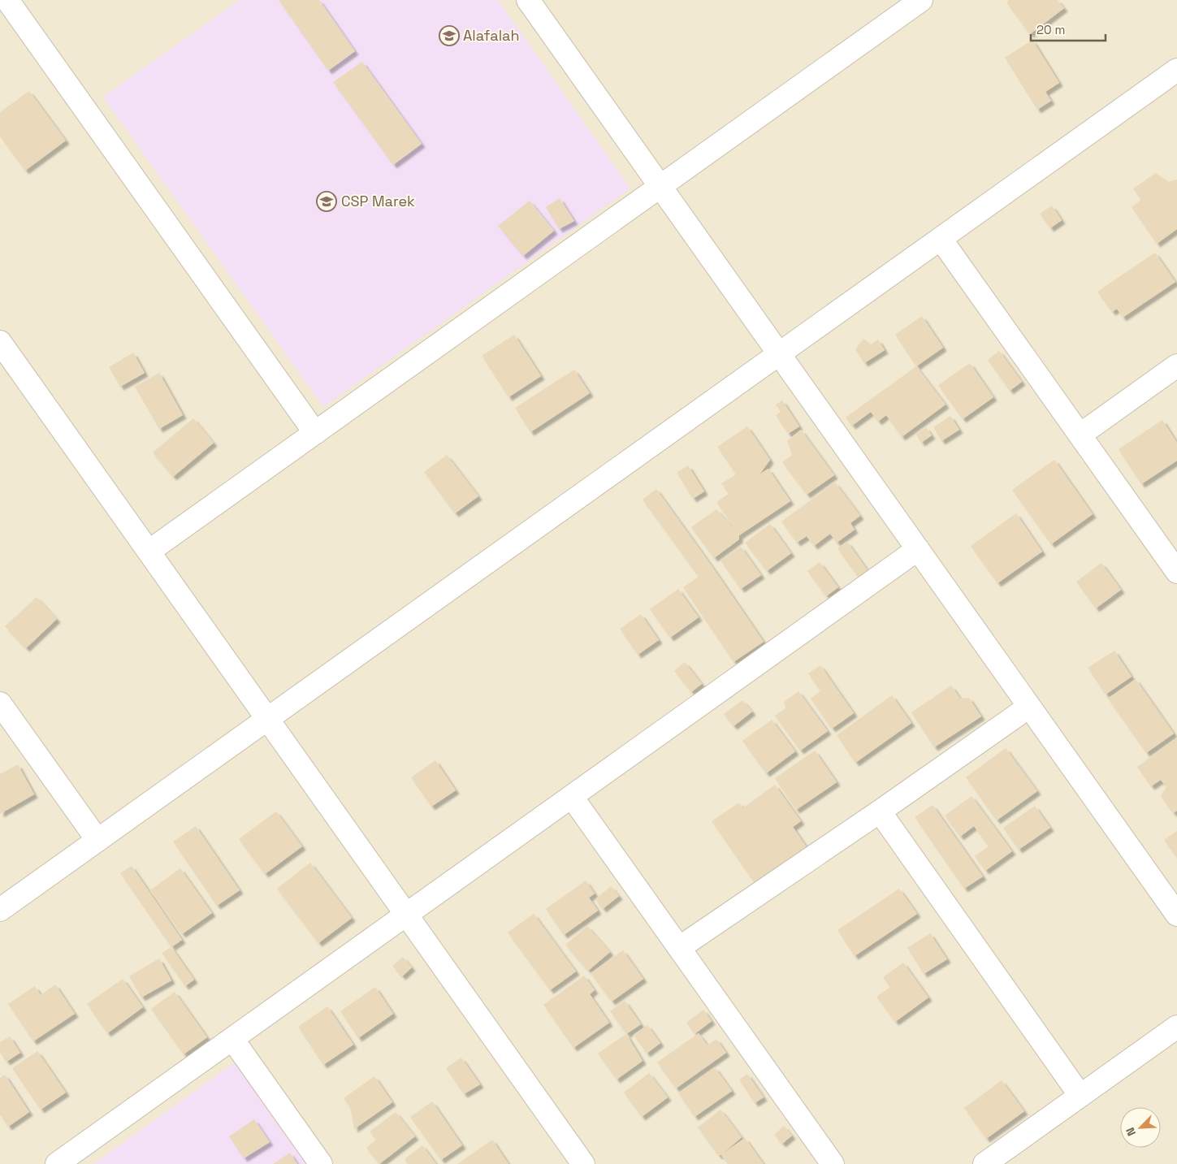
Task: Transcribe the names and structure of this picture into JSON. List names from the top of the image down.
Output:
{
  "places": {
    "school or university": ["Alafalah", "CSP Marek"]
  },
  "scale_bar": "20 m",
  "north": "bottom left"
}
